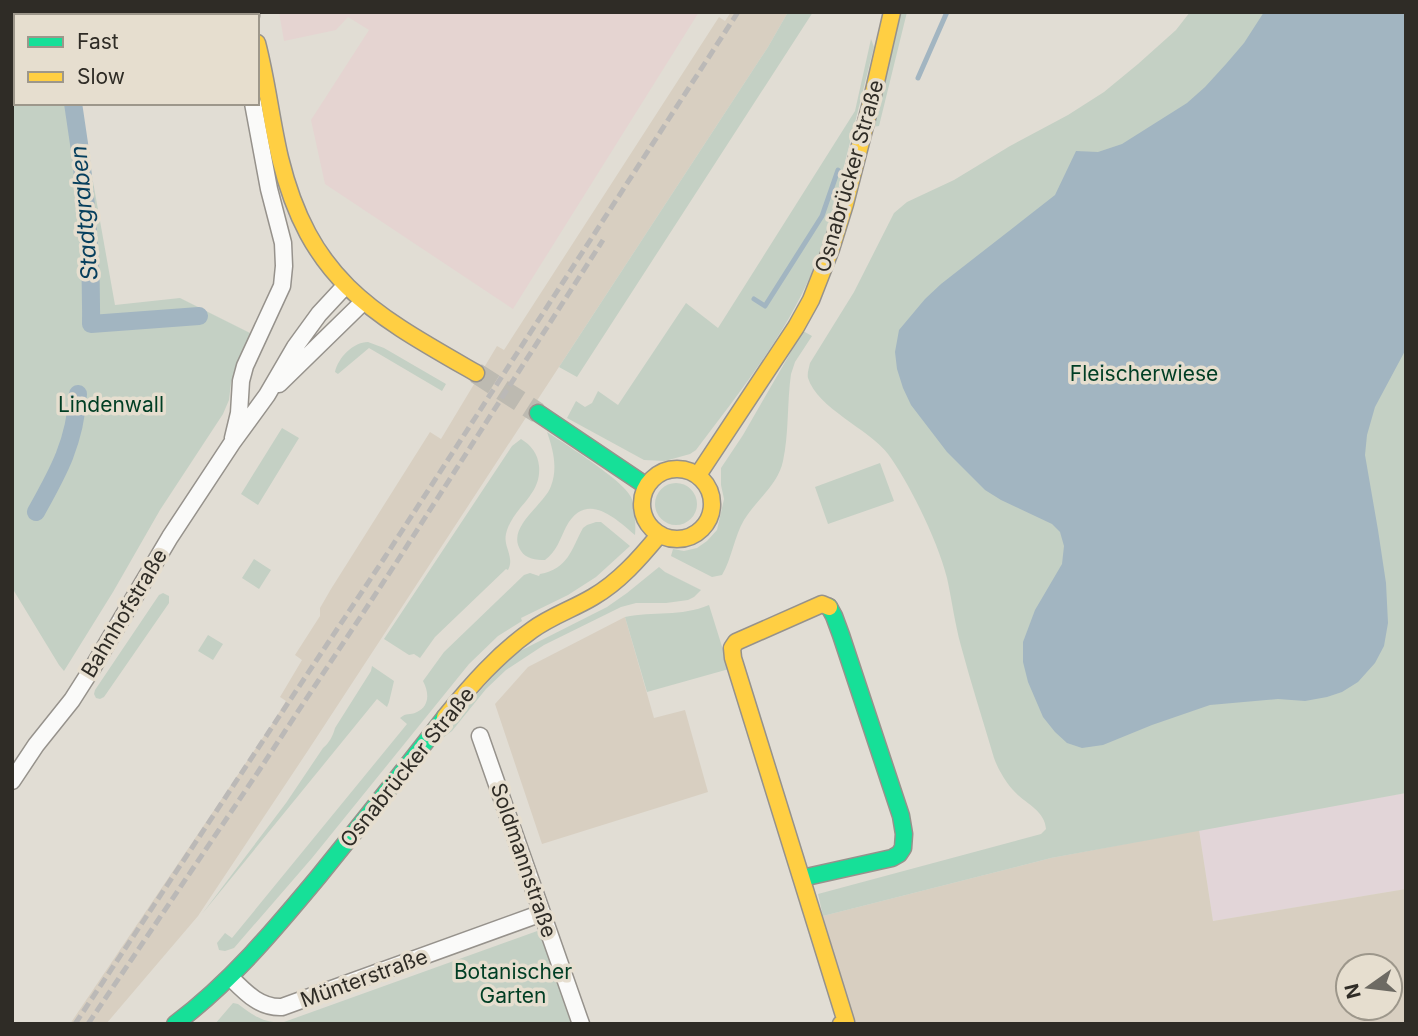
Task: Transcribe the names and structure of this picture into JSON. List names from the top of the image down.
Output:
{
  "streets": {
    "main road": ["Osnabrücker Straße"],
    "street": ["Bahnhofstraße", "Soldmannstraße", "Münterstraße"]
  },
  "crossings": [
    ["Osnabrücker Straße", "Münterstraße"],
    ["Soldmannstraße", "Münterstraße"]
  ],
  "water": ["Stadtgraben"],
  "parks": ["Fleischerwiese", "Lindenwall", "Botanischer Garten"],
  "legend": ["Fast", "Slow"],
  "north": "left"
}
